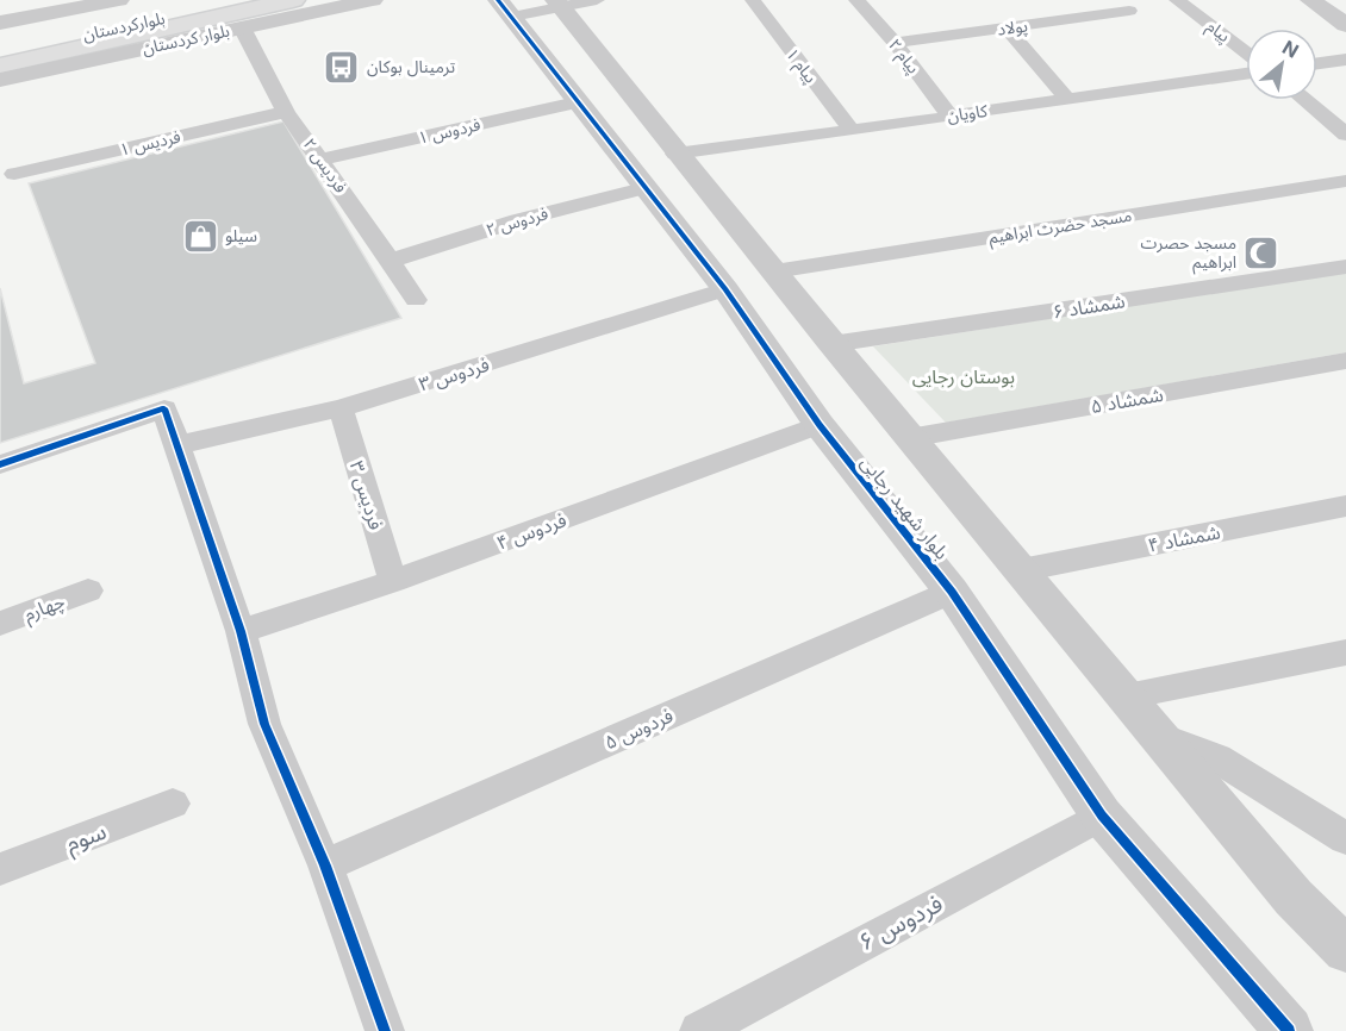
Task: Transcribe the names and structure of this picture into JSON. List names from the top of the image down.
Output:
{
  "streets": {
    "main road": ["بلوارکردستان"],
    "street": [
      "پولاد",
      "پیام",
      "بلوار کردستان",
      "پیام ۲",
      "پیام ۱",
      "کاویان",
      "فردوس ۱",
      "فردیس ۱",
      "فردیس ۲",
      "فردوس ۲",
      "مسجد حضرت ابراهیم",
      "شمشاد ۶",
      "فردوس ۳",
      "شمشاد ۵",
      "فردیس ۳",
      "بلوار شهید رجایی",
      "فردوس ۴",
      "شمشاد ۴",
      "چهارم",
      "فردوس ۵",
      "سوم",
      "فردوس ۶"
    ]
  },
  "crossings": [
    ["پولاد", "پیام ۲"],
    ["بلوار کردستان", "فردیس ۲"],
    ["پیام ۲", "کاویان"],
    ["پیام ۱", "کاویان"],
    ["فردوس ۱", "فردیس ۲"],
    ["فردوس ۱", "بلوار شهید رجایی"],
    ["فردیس ۱", "فردیس ۲"],
    ["فردیس ۲", "فردوس ۲"],
    ["فردوس ۲", "بلوار شهید رجایی"],
    ["فردوس ۳", "فردیس ۳"],
    ["فردوس ۳", "بلوار شهید رجایی"],
    ["فردیس ۳", "فردوس ۴"],
    ["بلوار شهید رجایی", "فردوس ۴"],
    ["بلوار شهید رجایی", "فردوس ۵"],
    ["بلوار شهید رجایی", "فردوس ۶"]
  ],
  "parks": ["بوستان رجایی"],
  "places": {
    "bus stop": ["ترمینال بوکان"],
    "shop": ["سیلو"],
    "mosque": ["مسجد حصرت ابراهیم"]
  },
  "north": "top right"
}
